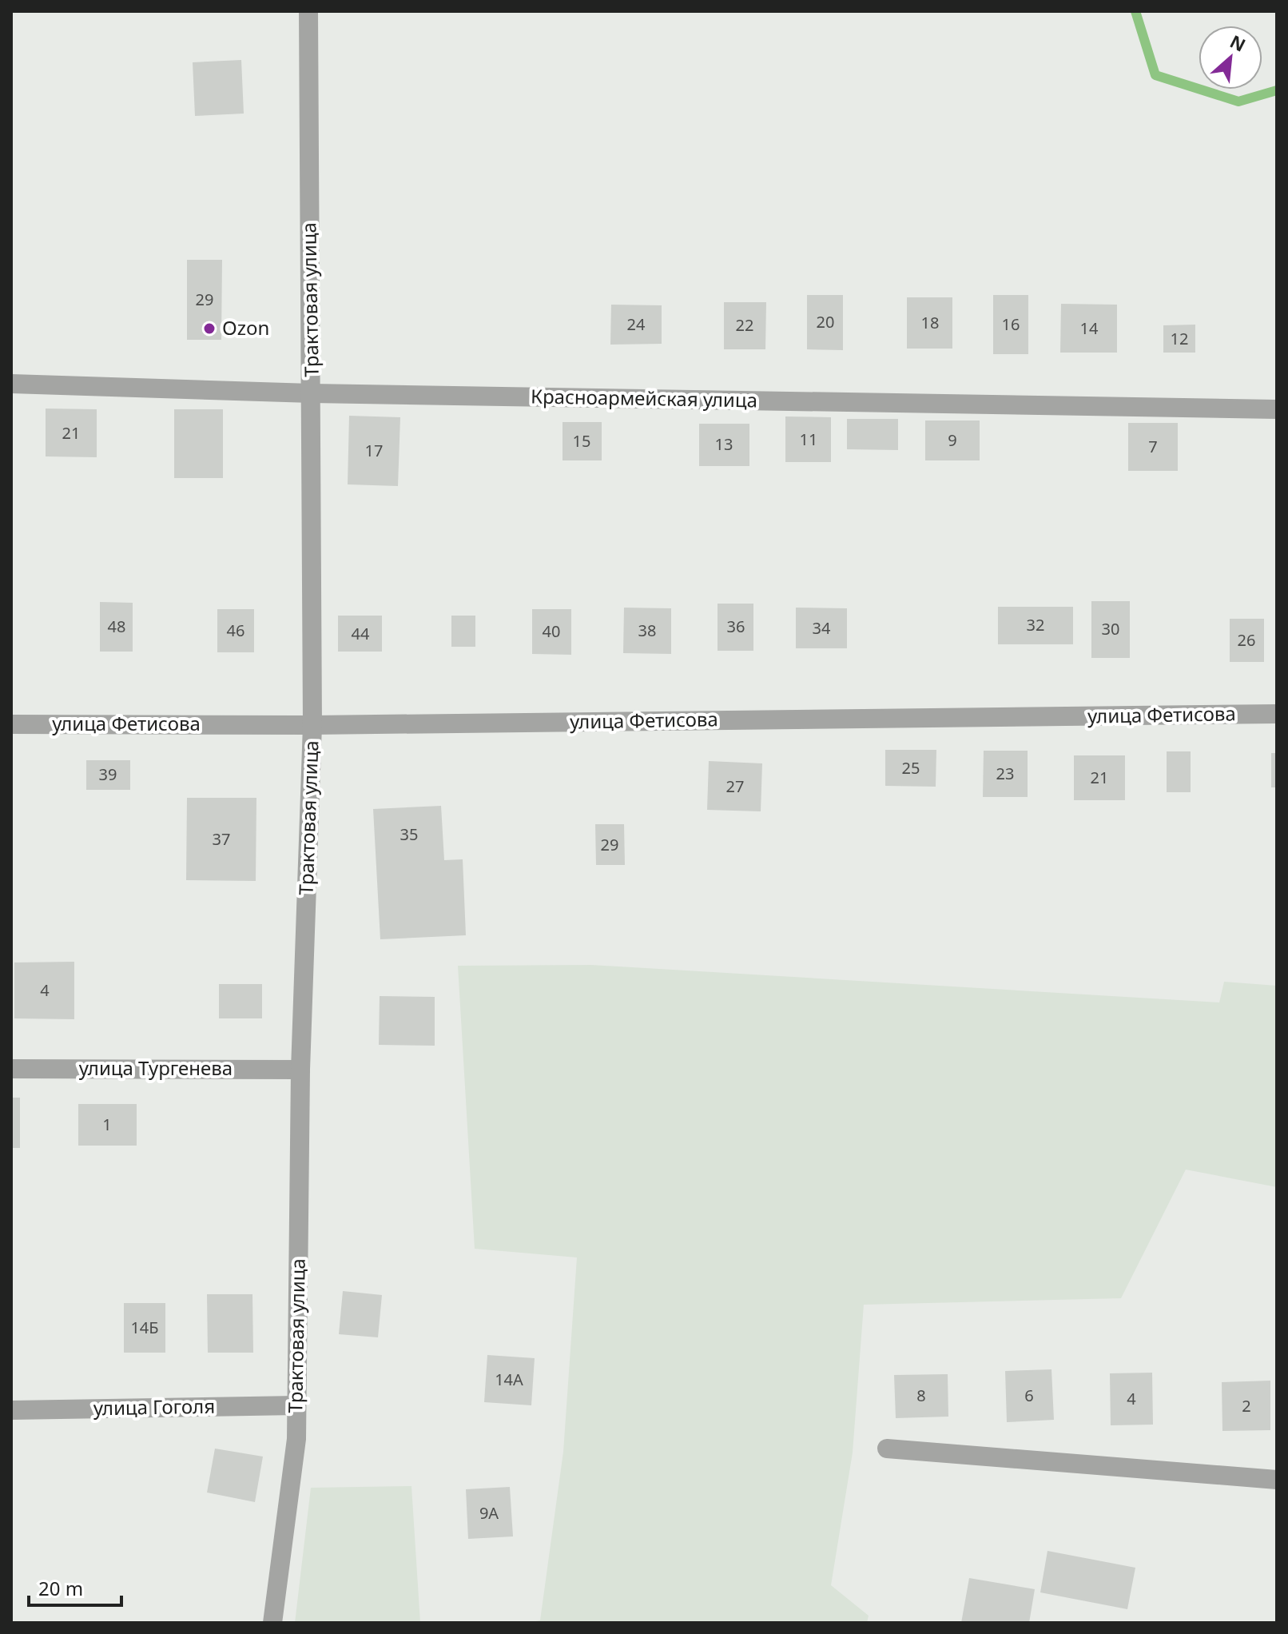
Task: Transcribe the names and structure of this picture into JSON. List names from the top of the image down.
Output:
{
  "streets": {
    "street": [
      "Трактовая улица",
      "Красноармейская улица",
      "улица Фетисова",
      "улица Тургенева",
      "улица Гоголя"
    ]
  },
  "crossings": [
    ["Трактовая улица", "Красноармейская улица"],
    ["Трактовая улица", "улица Фетисова"],
    ["Трактовая улица", "улица Тургенева"],
    ["Трактовая улица", "улица Гоголя"]
  ],
  "places": ["Ozon"],
  "house_numbers": [
    "29",
    "20",
    "18",
    "24",
    "16",
    "22",
    "14",
    "12",
    "21",
    "11",
    "9",
    "15",
    "13",
    "7",
    "17",
    "32",
    "48",
    "36",
    "34",
    "30",
    "46",
    "38",
    "40",
    "44",
    "26",
    "25",
    "23",
    "39",
    "21",
    "27",
    "35",
    "37",
    "29",
    "4",
    "1",
    "14Б",
    "14А",
    "8",
    "6",
    "4",
    "2",
    "9А"
  ],
  "scale_bar": "20 m",
  "north": "top right"
}
